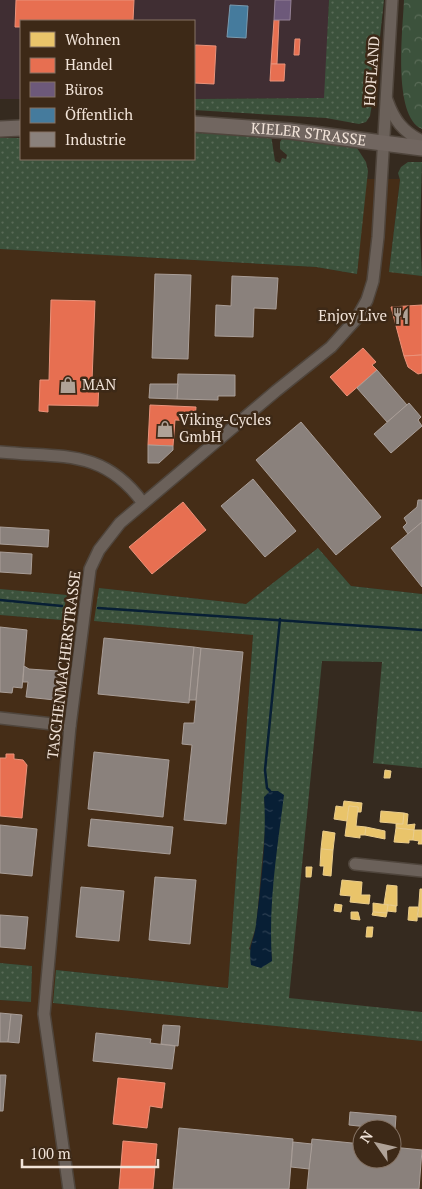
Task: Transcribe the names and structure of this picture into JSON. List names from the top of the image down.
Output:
{
  "streets": {
    "main road": ["KIELER STRASSE"],
    "street": ["HOFLAND", "TASCHENMACHERSTRASSE"]
  },
  "crossings": [
    ["HOFLAND", "KIELER STRASSE"],
    ["HOFLAND", "TASCHENMACHERSTRASSE"],
    ["KIELER STRASSE", "TASCHENMACHERSTRASSE"]
  ],
  "places": {
    "restaurant": ["Enjoy Live"],
    "shop": ["MAN", "Viking-Cycles GmbH"]
  },
  "legend": [
    "Wohnen",
    "Handel",
    "Büros",
    "Öffentlich",
    "Industrie"
  ],
  "scale_bar": "100 m",
  "north": "top left"
}
